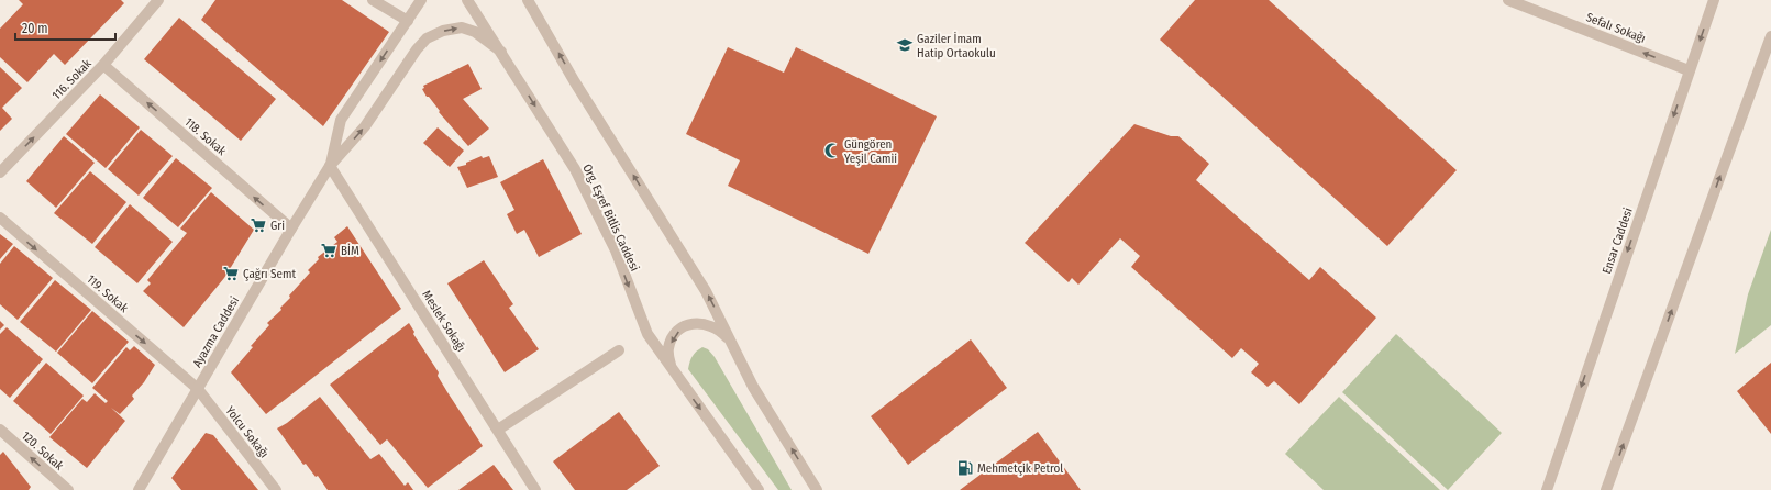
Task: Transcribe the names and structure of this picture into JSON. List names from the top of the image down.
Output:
{
  "streets": {
    "street": [
      "Sefalı Sokağı",
      "116. Sokak",
      "118. Sokak",
      "Org. Eşref Bitlis Caddesi",
      "Ensar Caddesi",
      "119. Sokak",
      "Meslek Sokağı",
      "Ayazma Caddesi",
      "Yolcu Sokağı",
      "120. Sokak"
    ]
  },
  "crossings": [
    ["Sefalı Sokağı", "Ensar Caddesi"],
    ["116. Sokak", "118. Sokak"],
    ["118. Sokak", "Ayazma Caddesi"],
    ["Org. Eşref Bitlis Caddesi", "Ayazma Caddesi"],
    ["119. Sokak", "Ayazma Caddesi"],
    ["119. Sokak", "Yolcu Sokağı"],
    ["Meslek Sokağı", "Ayazma Caddesi"],
    ["Ayazma Caddesi", "Yolcu Sokağı"]
  ],
  "one_way": [
    "Sefalı Sokağı",
    "116. Sokak",
    "118. Sokak",
    "119. Sokak",
    "120. Sokak"
  ],
  "places": {
    "school or university": ["Gaziler İmam Hatip Ortaokulu"],
    "mosque": ["Güngören Yeşil Camii"],
    "supermarket": ["Gri", "BİM", "Çağrı Semt"],
    "fuel station": ["Mehmetçik Petrol"]
  },
  "scale_bar": "20 m"
}
